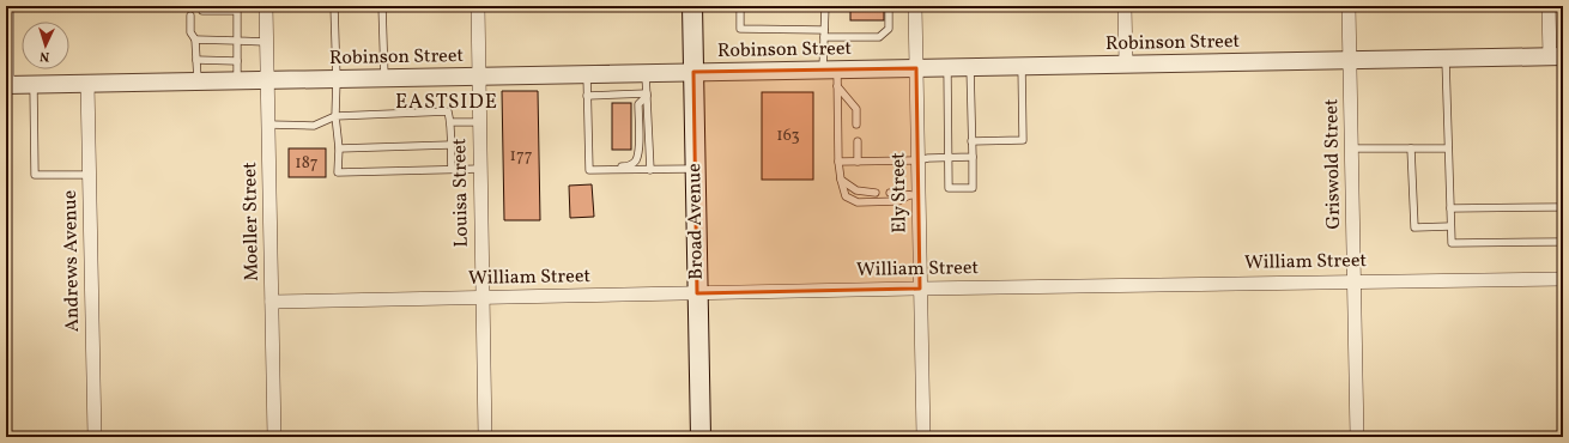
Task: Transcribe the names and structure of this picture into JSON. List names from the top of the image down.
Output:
{
  "streets": {
    "main road": ["Broad Avenue"],
    "street": [
      "Robinson Street",
      "Griswold Street",
      "Louisa Street",
      "Ely Street",
      "Moeller Street",
      "Andrews Avenue",
      "William Street"
    ]
  },
  "crossings": [
    ["Robinson Street", "Griswold Street"],
    ["Robinson Street", "Louisa Street"],
    ["Robinson Street", "Ely Street"],
    ["Robinson Street", "Moeller Street"],
    ["Robinson Street", "Broad Avenue"],
    ["Robinson Street", "Andrews Avenue"],
    ["Griswold Street", "William Street"],
    ["Louisa Street", "William Street"],
    ["Ely Street", "William Street"],
    ["Moeller Street", "William Street"],
    ["Broad Avenue", "William Street"]
  ],
  "districts": ["EASTSIDE"],
  "house_numbers": ["163", "177", "187"],
  "north": "bottom"
}
